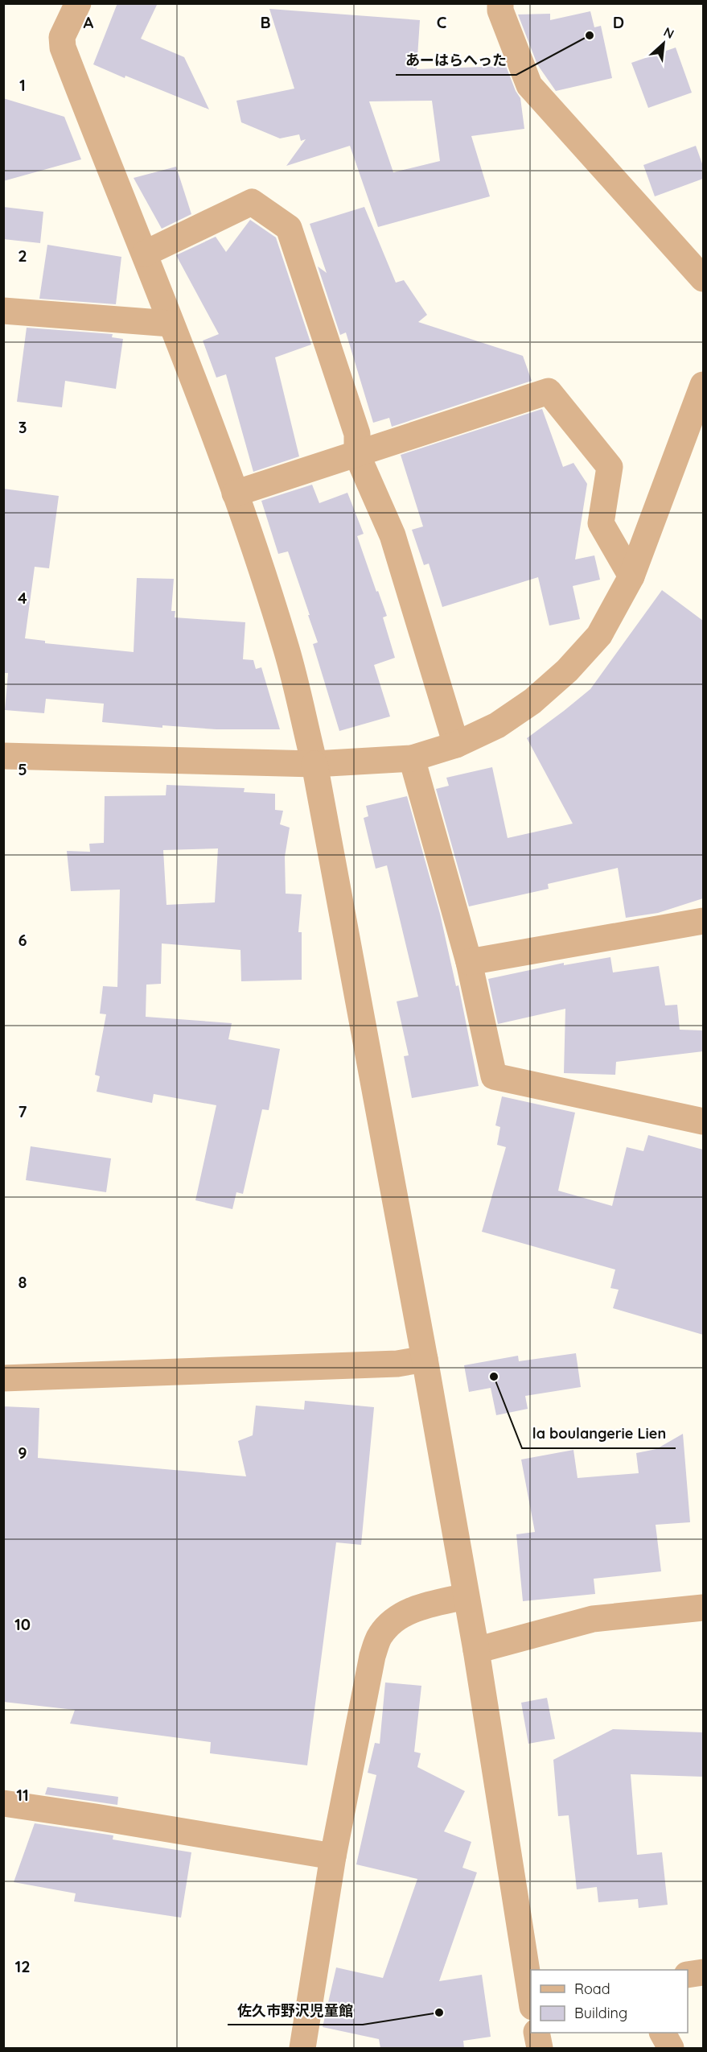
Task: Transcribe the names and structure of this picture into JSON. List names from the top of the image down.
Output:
{
  "places": ["あーはらへった", "la boulangerie Lien", "佐久市野沢児童館"],
  "legend": ["Road", "Building"],
  "north": "top right",
  "grid": {
    "columns": [
      "A",
      "B",
      "C",
      "D"
    ],
    "rows": [
      "1",
      "2",
      "3",
      "4",
      "5",
      "6",
      "7",
      "8",
      "9",
      "10",
      "11",
      "12"
    ]
  }
}
